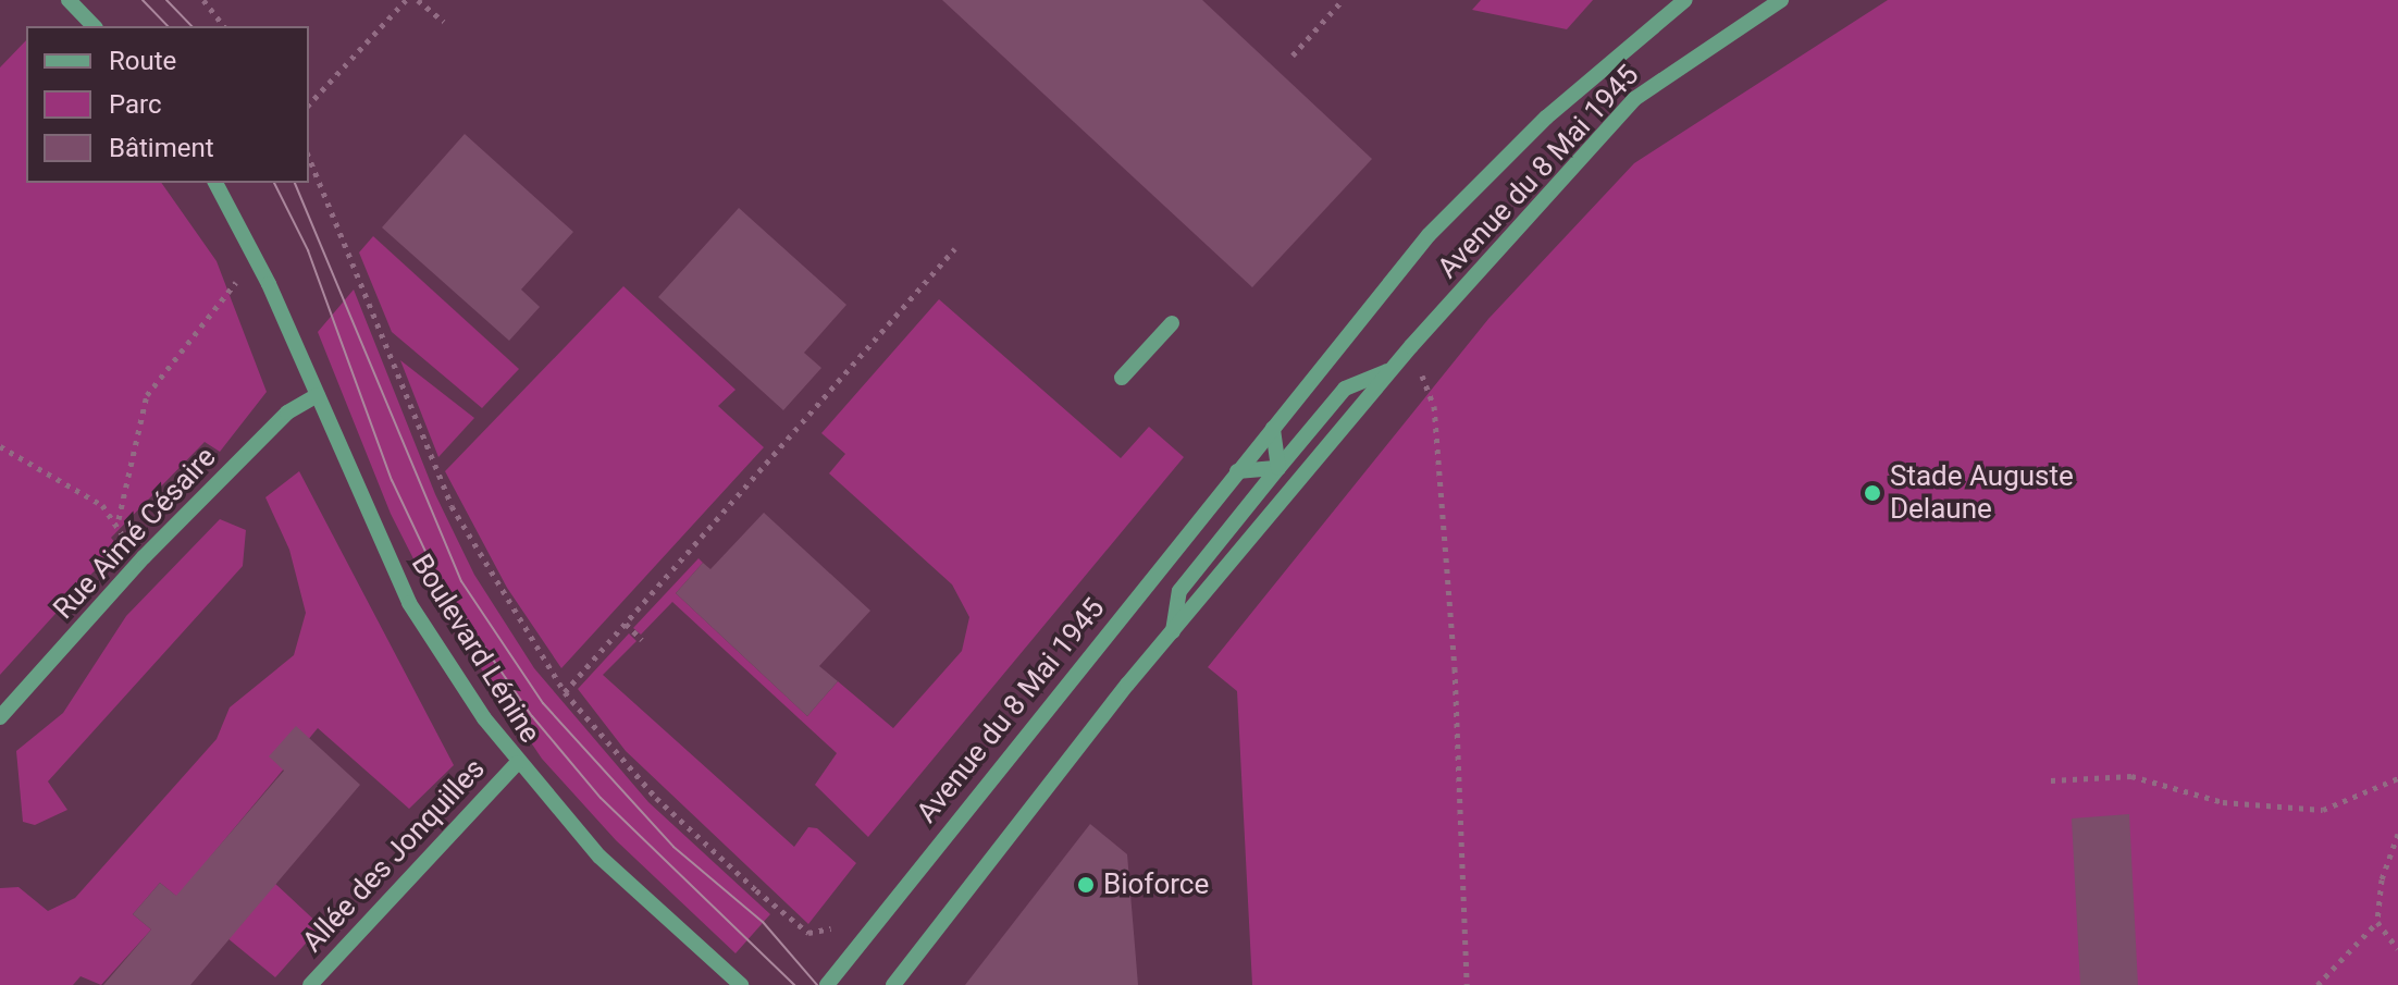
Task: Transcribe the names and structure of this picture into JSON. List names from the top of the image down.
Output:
{
  "streets": {
    "street": [
      "Avenue du 8 Mai 1945",
      "Rue Aimé Césaire",
      "Boulevard Lénine",
      "Allée des Jonquilles"
    ]
  },
  "crossings": [
    ["Rue Aimé Césaire", "Boulevard Lénine"],
    ["Boulevard Lénine", "Allée des Jonquilles"]
  ],
  "places": ["Stade Auguste Delaune", "Bioforce"],
  "legend": ["Route", "Parc", "Bâtiment"]
}
